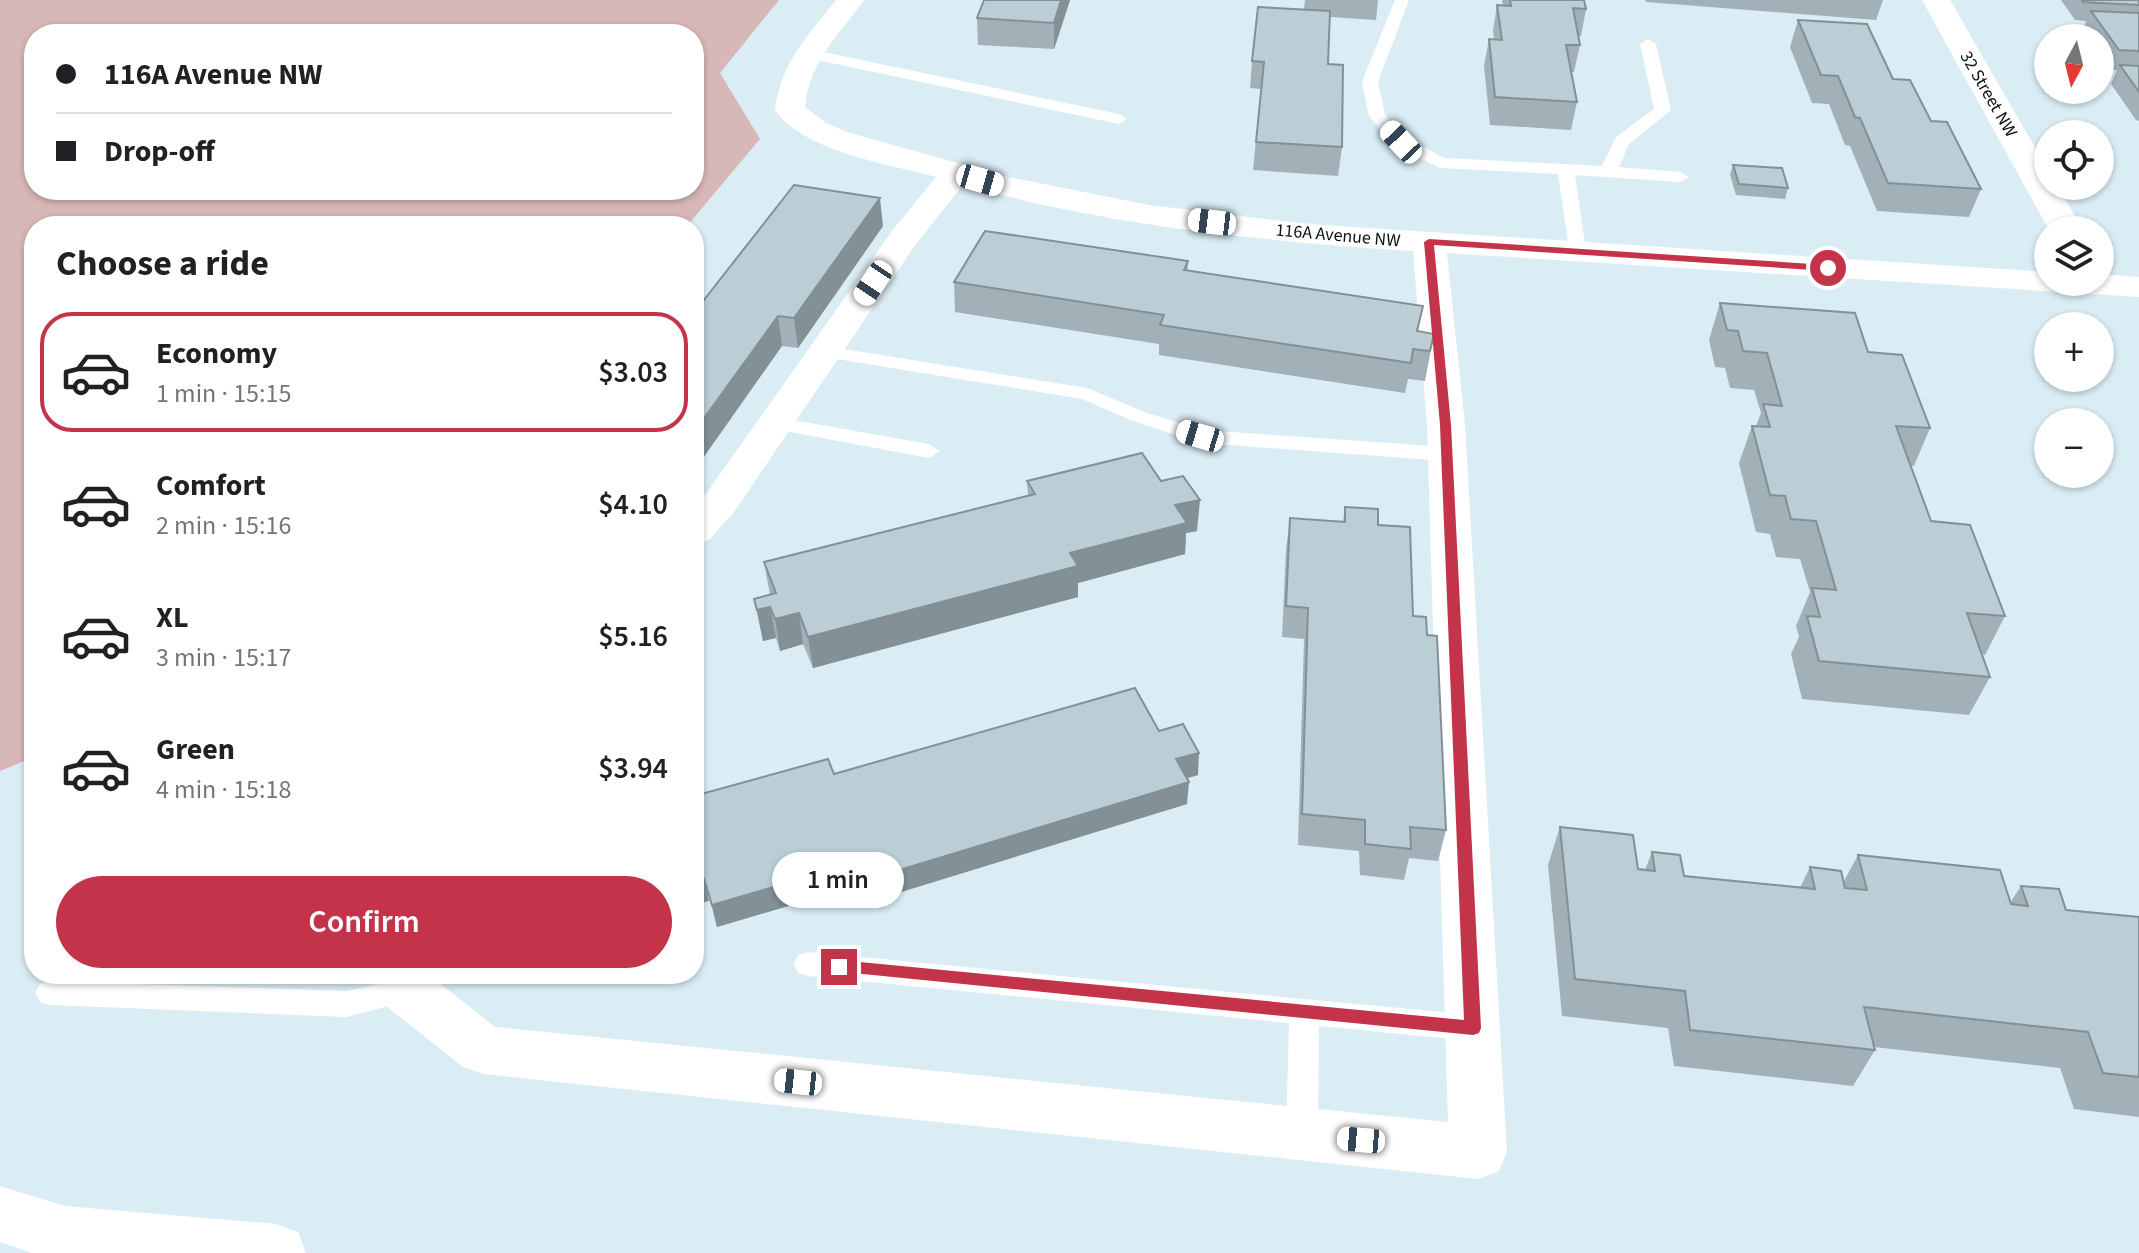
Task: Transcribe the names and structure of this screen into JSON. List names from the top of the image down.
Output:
{
  "streets": {
    "street": ["32 Street NW", "116A Avenue NW"]
  },
  "north": "bottom",
  "page": {
    "map_buttons": ["+", "−"],
    "banner": ["116A Avenue NW", "Drop-off"],
    "heading": "Choose a ride",
    "list": [
      {
        "name": "Economy",
        "note": "1 min · 15:15",
        "value": "$3.03"
      },
      {
        "name": "Comfort",
        "note": "2 min · 15:16",
        "value": "$4.10"
      },
      {
        "name": "XL",
        "note": "3 min · 15:17",
        "value": "$5.16"
      },
      {
        "name": "Green",
        "note": "4 min · 15:18",
        "value": "$3.94"
      }
    ],
    "bubble": "1 min",
    "buttons": "Confirm"
  }
}
